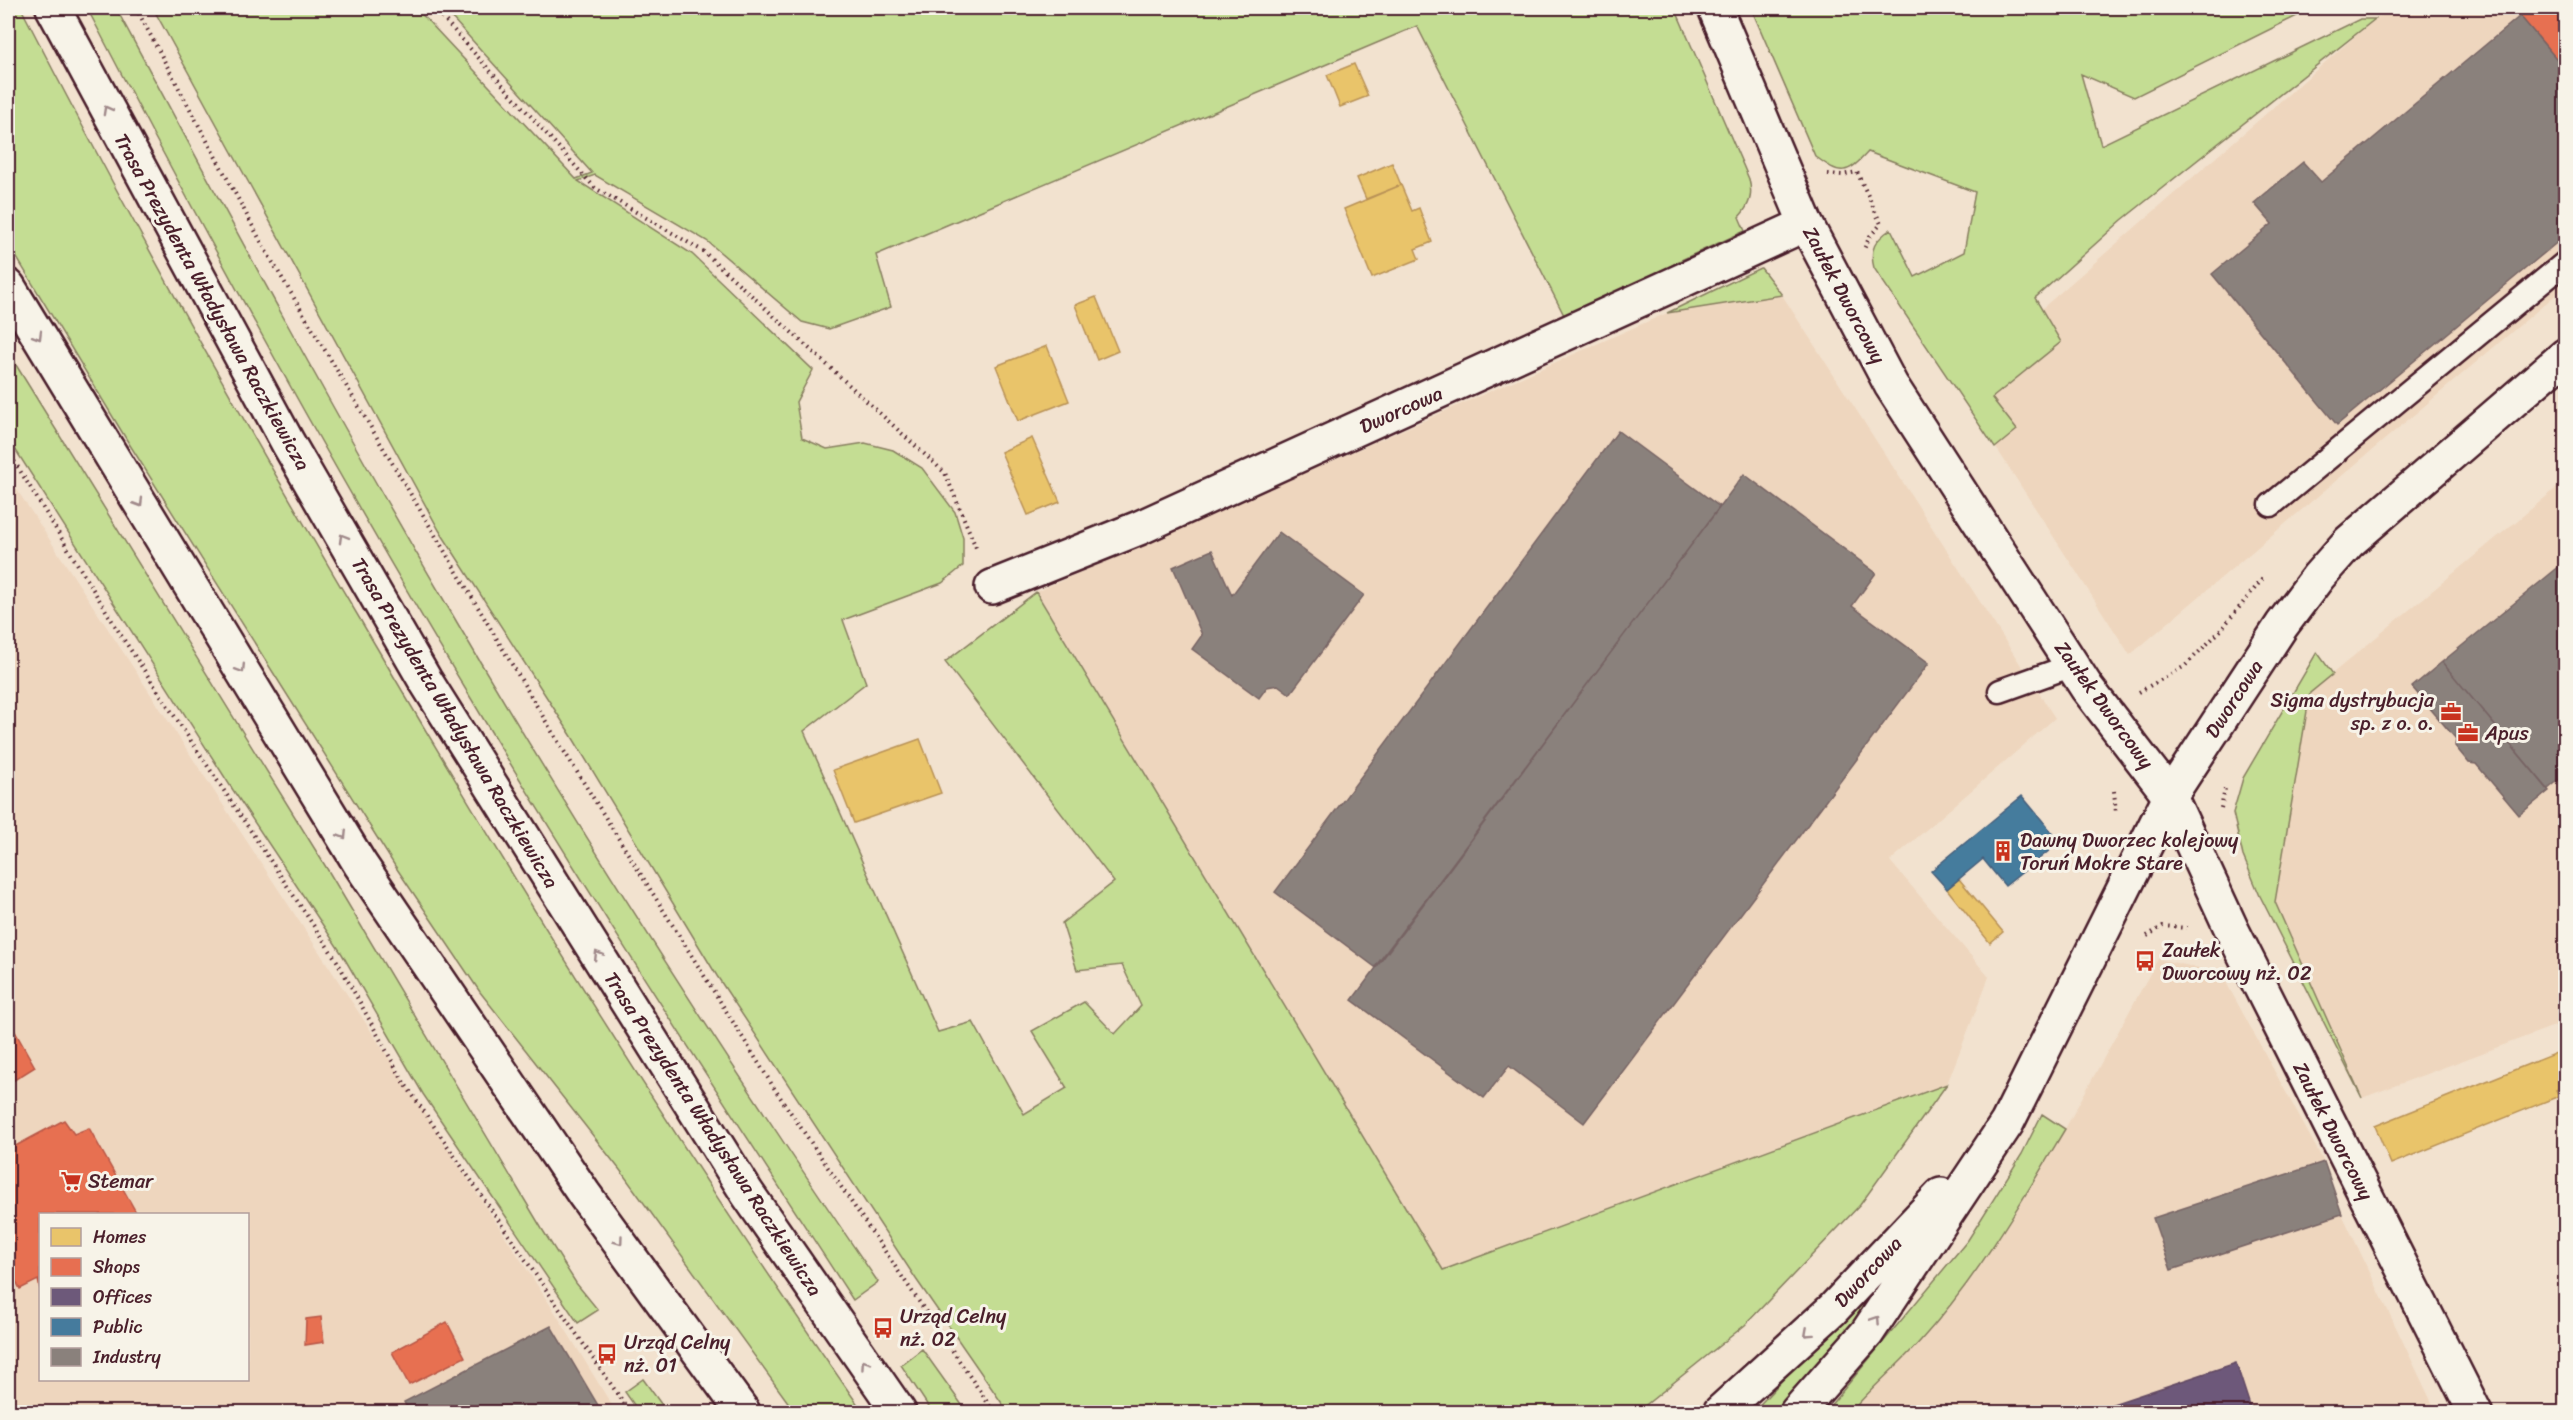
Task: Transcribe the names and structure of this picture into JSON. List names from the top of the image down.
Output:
{
  "streets": {
    "street": ["Zaułek Dworcowy", "Trasa Prezydenta Władysława Raczkiewicza", "Dworcowa"]
  },
  "crossings": [
    ["Zaułek Dworcowy", "Dworcowa"]
  ],
  "places": {
    "office": ["Sigma dystrybucja sp. z o. o.", "Apus"],
    "building": ["Dawny Dworzec kolejowy Toruń Mokre Stare"],
    "bus stop": ["Zaułek Dworcowy nż. 02", "Urząd Celny nż. 02", "Urząd Celny nż. 01"],
    "supermarket": ["Stemar"]
  },
  "legend": [
    "Homes",
    "Shops",
    "Offices",
    "Public",
    "Industry"
  ]
}
